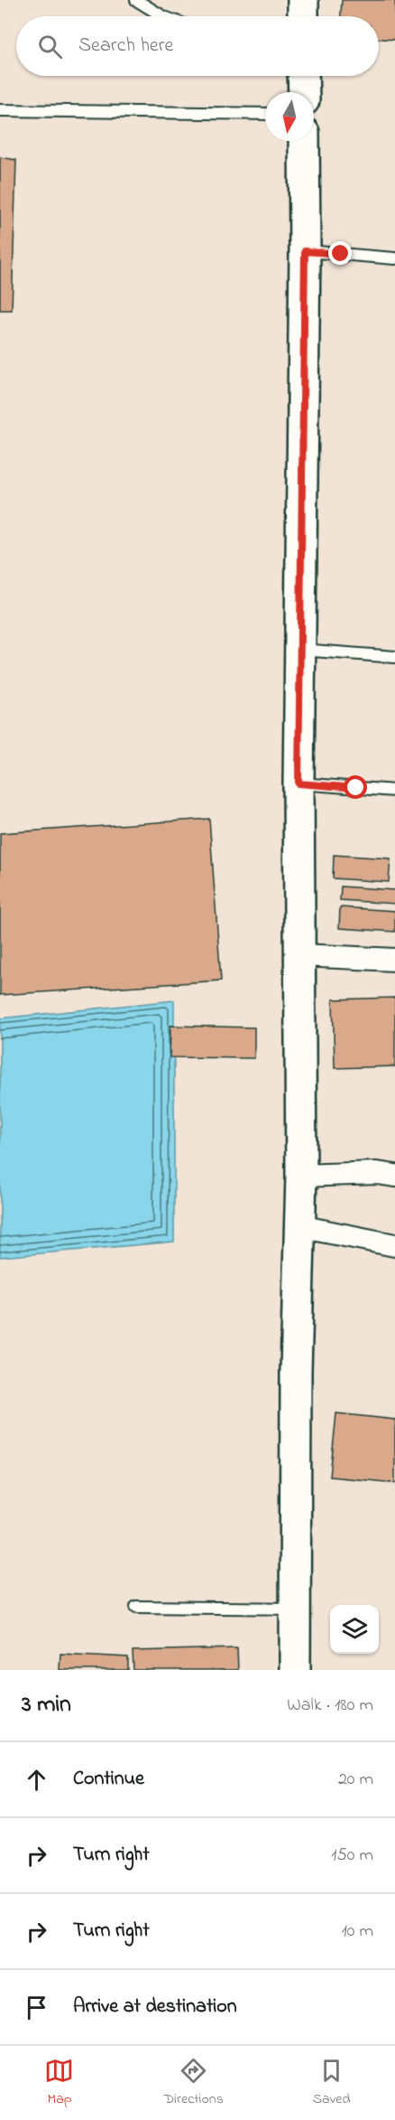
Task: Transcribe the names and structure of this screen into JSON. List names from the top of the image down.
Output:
{
  "north": "bottom",
  "page": {
    "search": "Search here",
    "heading": ["3 min", "Walk · 180 m"],
    "list": [
      ["Continue", "20 m"],
      ["Turn right", "150 m"],
      ["Turn right", "10 m"],
      "Arrive at destination"
    ],
    "nav": ["Map", "Directions", "Saved"]
  }
}
